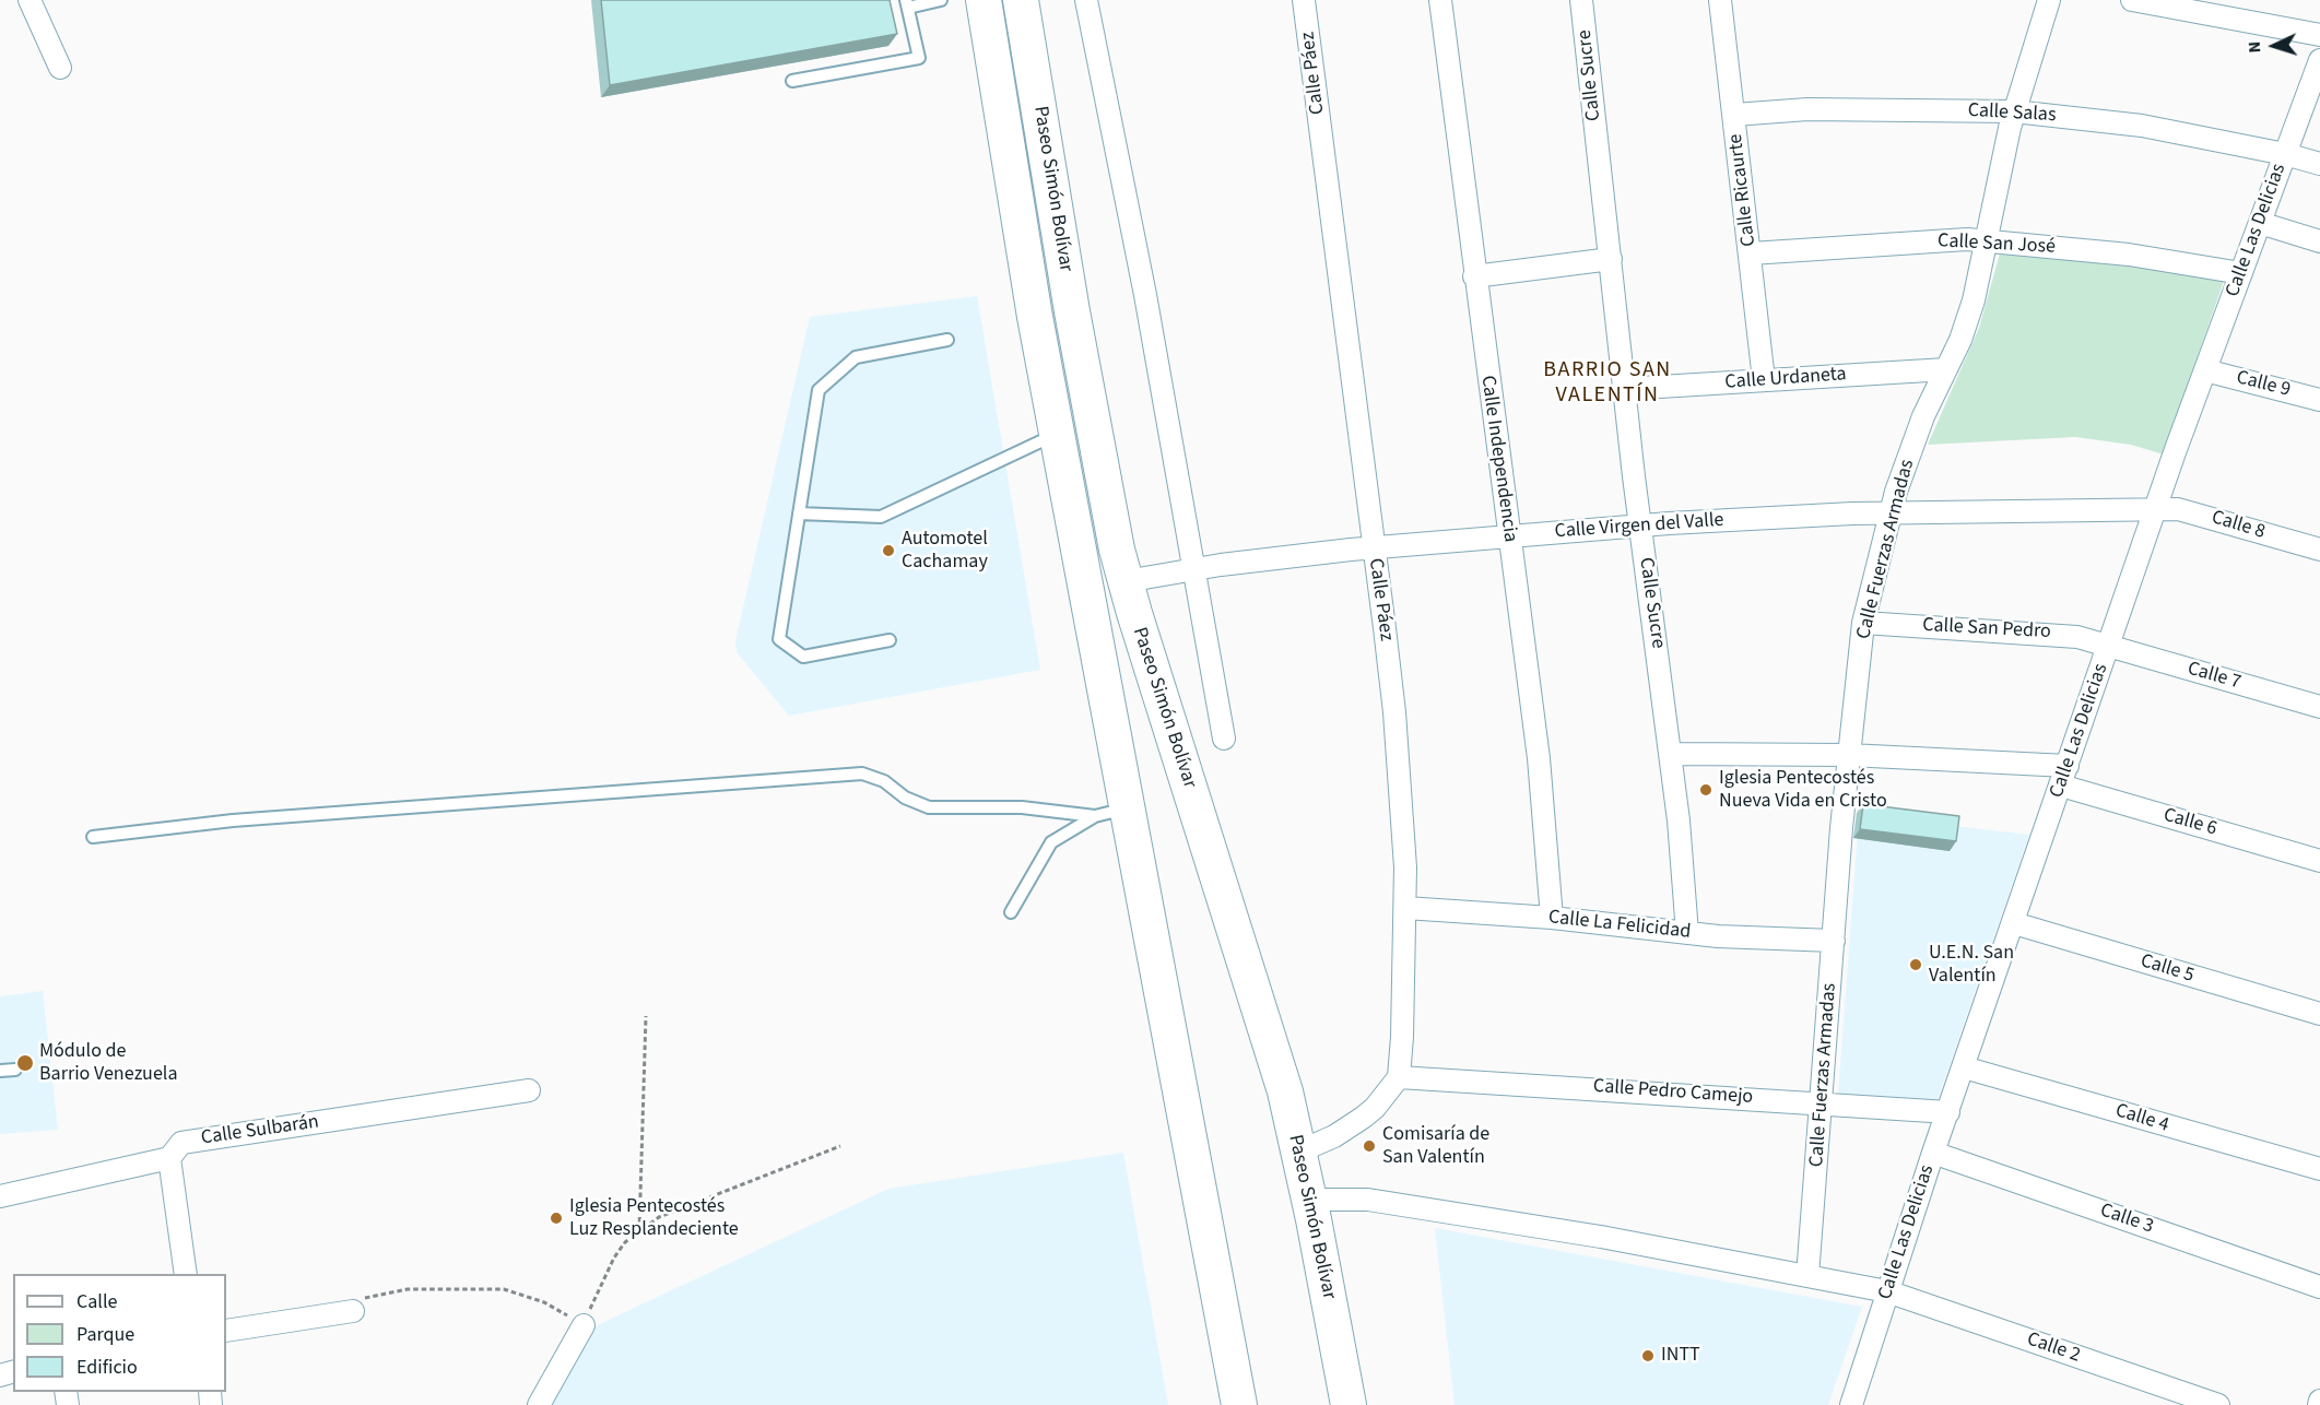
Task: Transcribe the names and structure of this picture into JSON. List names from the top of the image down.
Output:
{
  "streets": {
    "main road": ["Paseo Simón Bolívar"],
    "street": [
      "Calle Páez",
      "Calle Sucre",
      "Calle Salas",
      "Calle Ricaurte",
      "Calle Las Delicias",
      "Calle San José",
      "Calle Urdaneta",
      "Calle 9",
      "Calle Independencia",
      "Calle 8",
      "Calle Virgen del Valle",
      "Calle Fuerzas Armadas",
      "Calle San Pedro",
      "Calle 7",
      "Calle 6",
      "Calle La Felicidad",
      "Calle 5",
      "Calle Pedro Camejo",
      "Calle 4",
      "Calle Sulbarán",
      "Calle 3",
      "Calle 2"
    ]
  },
  "crossings": [
    ["Calle Páez", "Calle Virgen del Valle"],
    ["Calle Páez", "Calle La Felicidad"],
    ["Calle Páez", "Calle Pedro Camejo"],
    ["Calle Sucre", "Calle Urdaneta"],
    ["Calle Sucre", "Calle Virgen del Valle"],
    ["Calle Sucre", "Calle 6"],
    ["Calle Sucre", "Calle La Felicidad"],
    ["Calle Salas", "Calle Ricaurte"],
    ["Calle Salas", "Calle Las Delicias"],
    ["Calle Salas", "Calle Fuerzas Armadas"],
    ["Paseo Simón Bolívar", "Calle Virgen del Valle"],
    ["Paseo Simón Bolívar", "Calle 2"],
    ["Calle Ricaurte", "Calle San José"],
    ["Calle Ricaurte", "Calle Urdaneta"],
    ["Calle Las Delicias", "Calle San José"],
    ["Calle Las Delicias", "Calle 9"],
    ["Calle Las Delicias", "Calle 8"],
    ["Calle Las Delicias", "Calle Virgen del Valle"],
    ["Calle Las Delicias", "Calle San Pedro"],
    ["Calle Las Delicias", "Calle 7"],
    ["Calle Las Delicias", "Calle 6"],
    ["Calle Las Delicias", "Calle 5"],
    ["Calle Las Delicias", "Calle Pedro Camejo"],
    ["Calle Las Delicias", "Calle 4"],
    ["Calle Las Delicias", "Calle 3"],
    ["Calle Las Delicias", "Calle 2"],
    ["Calle San José", "Calle Fuerzas Armadas"],
    ["Calle Urdaneta", "Calle Fuerzas Armadas"],
    ["Calle Independencia", "Calle Virgen del Valle"],
    ["Calle Independencia", "Calle La Felicidad"],
    ["Calle 8", "Calle Virgen del Valle"],
    ["Calle Virgen del Valle", "Calle Fuerzas Armadas"],
    ["Calle Fuerzas Armadas", "Calle San Pedro"],
    ["Calle Fuerzas Armadas", "Calle 6"],
    ["Calle Fuerzas Armadas", "Calle La Felicidad"],
    ["Calle Fuerzas Armadas", "Calle Pedro Camejo"],
    ["Calle Fuerzas Armadas", "Calle 2"],
    ["Calle San Pedro", "Calle 7"]
  ],
  "districts": ["BARRIO SAN VALENTÍN"],
  "places": [
    "Automotel Cachamay",
    "Iglesia Pentecostés Nueva Vida en Cristo",
    "U.E.N. San Valentín",
    "Módulo de Barrio Venezuela",
    "Comisaría de San Valentín",
    "Iglesia Pentecostés Luz Resplandeciente",
    "INTT"
  ],
  "legend": ["Calle", "Parque", "Edificio"],
  "north": "left"
}
